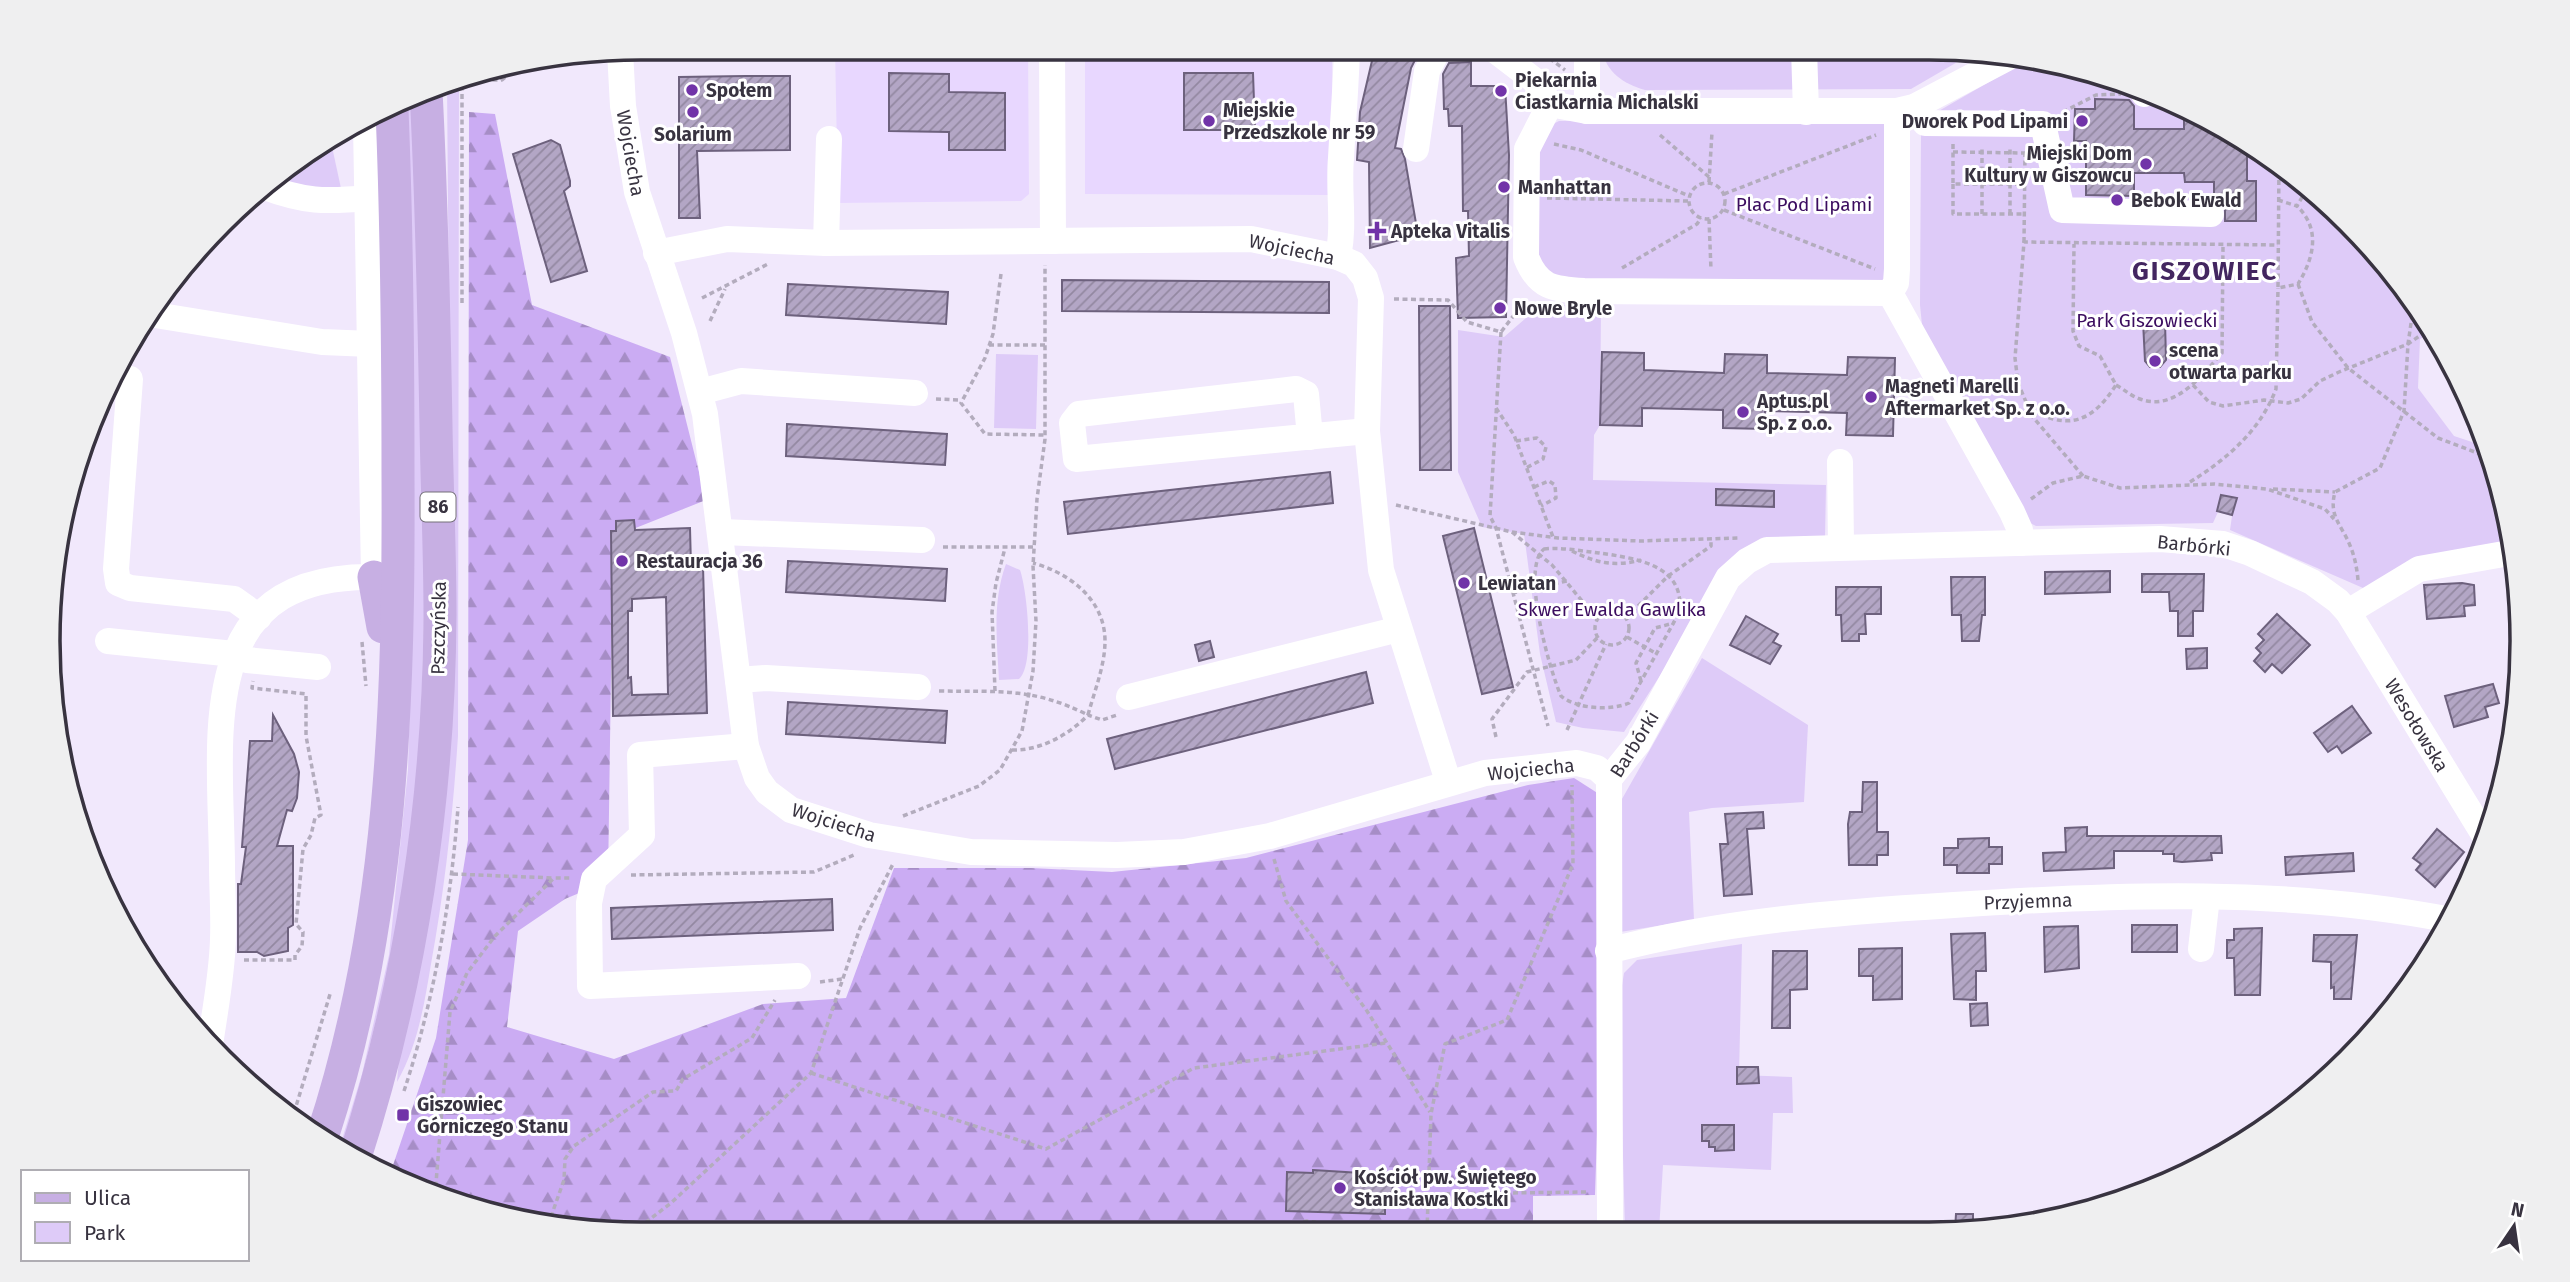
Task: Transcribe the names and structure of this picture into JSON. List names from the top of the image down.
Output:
{
  "streets": {
    "main road": ["86", "Pszczyńska"],
    "street": [
      "Wojciecha",
      "Barbórki",
      "Wesołowska",
      "Przyjemna"
    ]
  },
  "crossings": [
    ["Wojciecha", "Barbórki"],
    ["Barbórki", "Wesołowska"],
    ["Barbórki", "Przyjemna"]
  ],
  "districts": ["GISZOWIEC"],
  "parks": ["Plac Pod Lipami", "Park Giszowiecki", "Skwer Ewalda Gawlika"],
  "places": {
    "other": [
      "Społem",
      "Piekarnia Ciastkarnia Michalski",
      "Solarium",
      "Miejskie Przedszkole nr 59",
      "Dworek Pod Lipami",
      "Miejski Dom Kultury w Giszowcu",
      "Manhattan",
      "Bebok Ewald",
      "Nowe Bryle",
      "scena otwarta parku",
      "Magneti Marelli Aftermarket Sp. z o.o.",
      "Aptus.pl Sp. z o.o.",
      "Restauracja 36",
      "Lewiatan",
      "Kościół pw. Świętego Stanisława Kostki"
    ],
    "health": ["Apteka Vitalis"],
    "transit": ["Giszowiec Górniczego Stanu"]
  },
  "legend": ["Ulica", "Park"],
  "north": "top"
}
